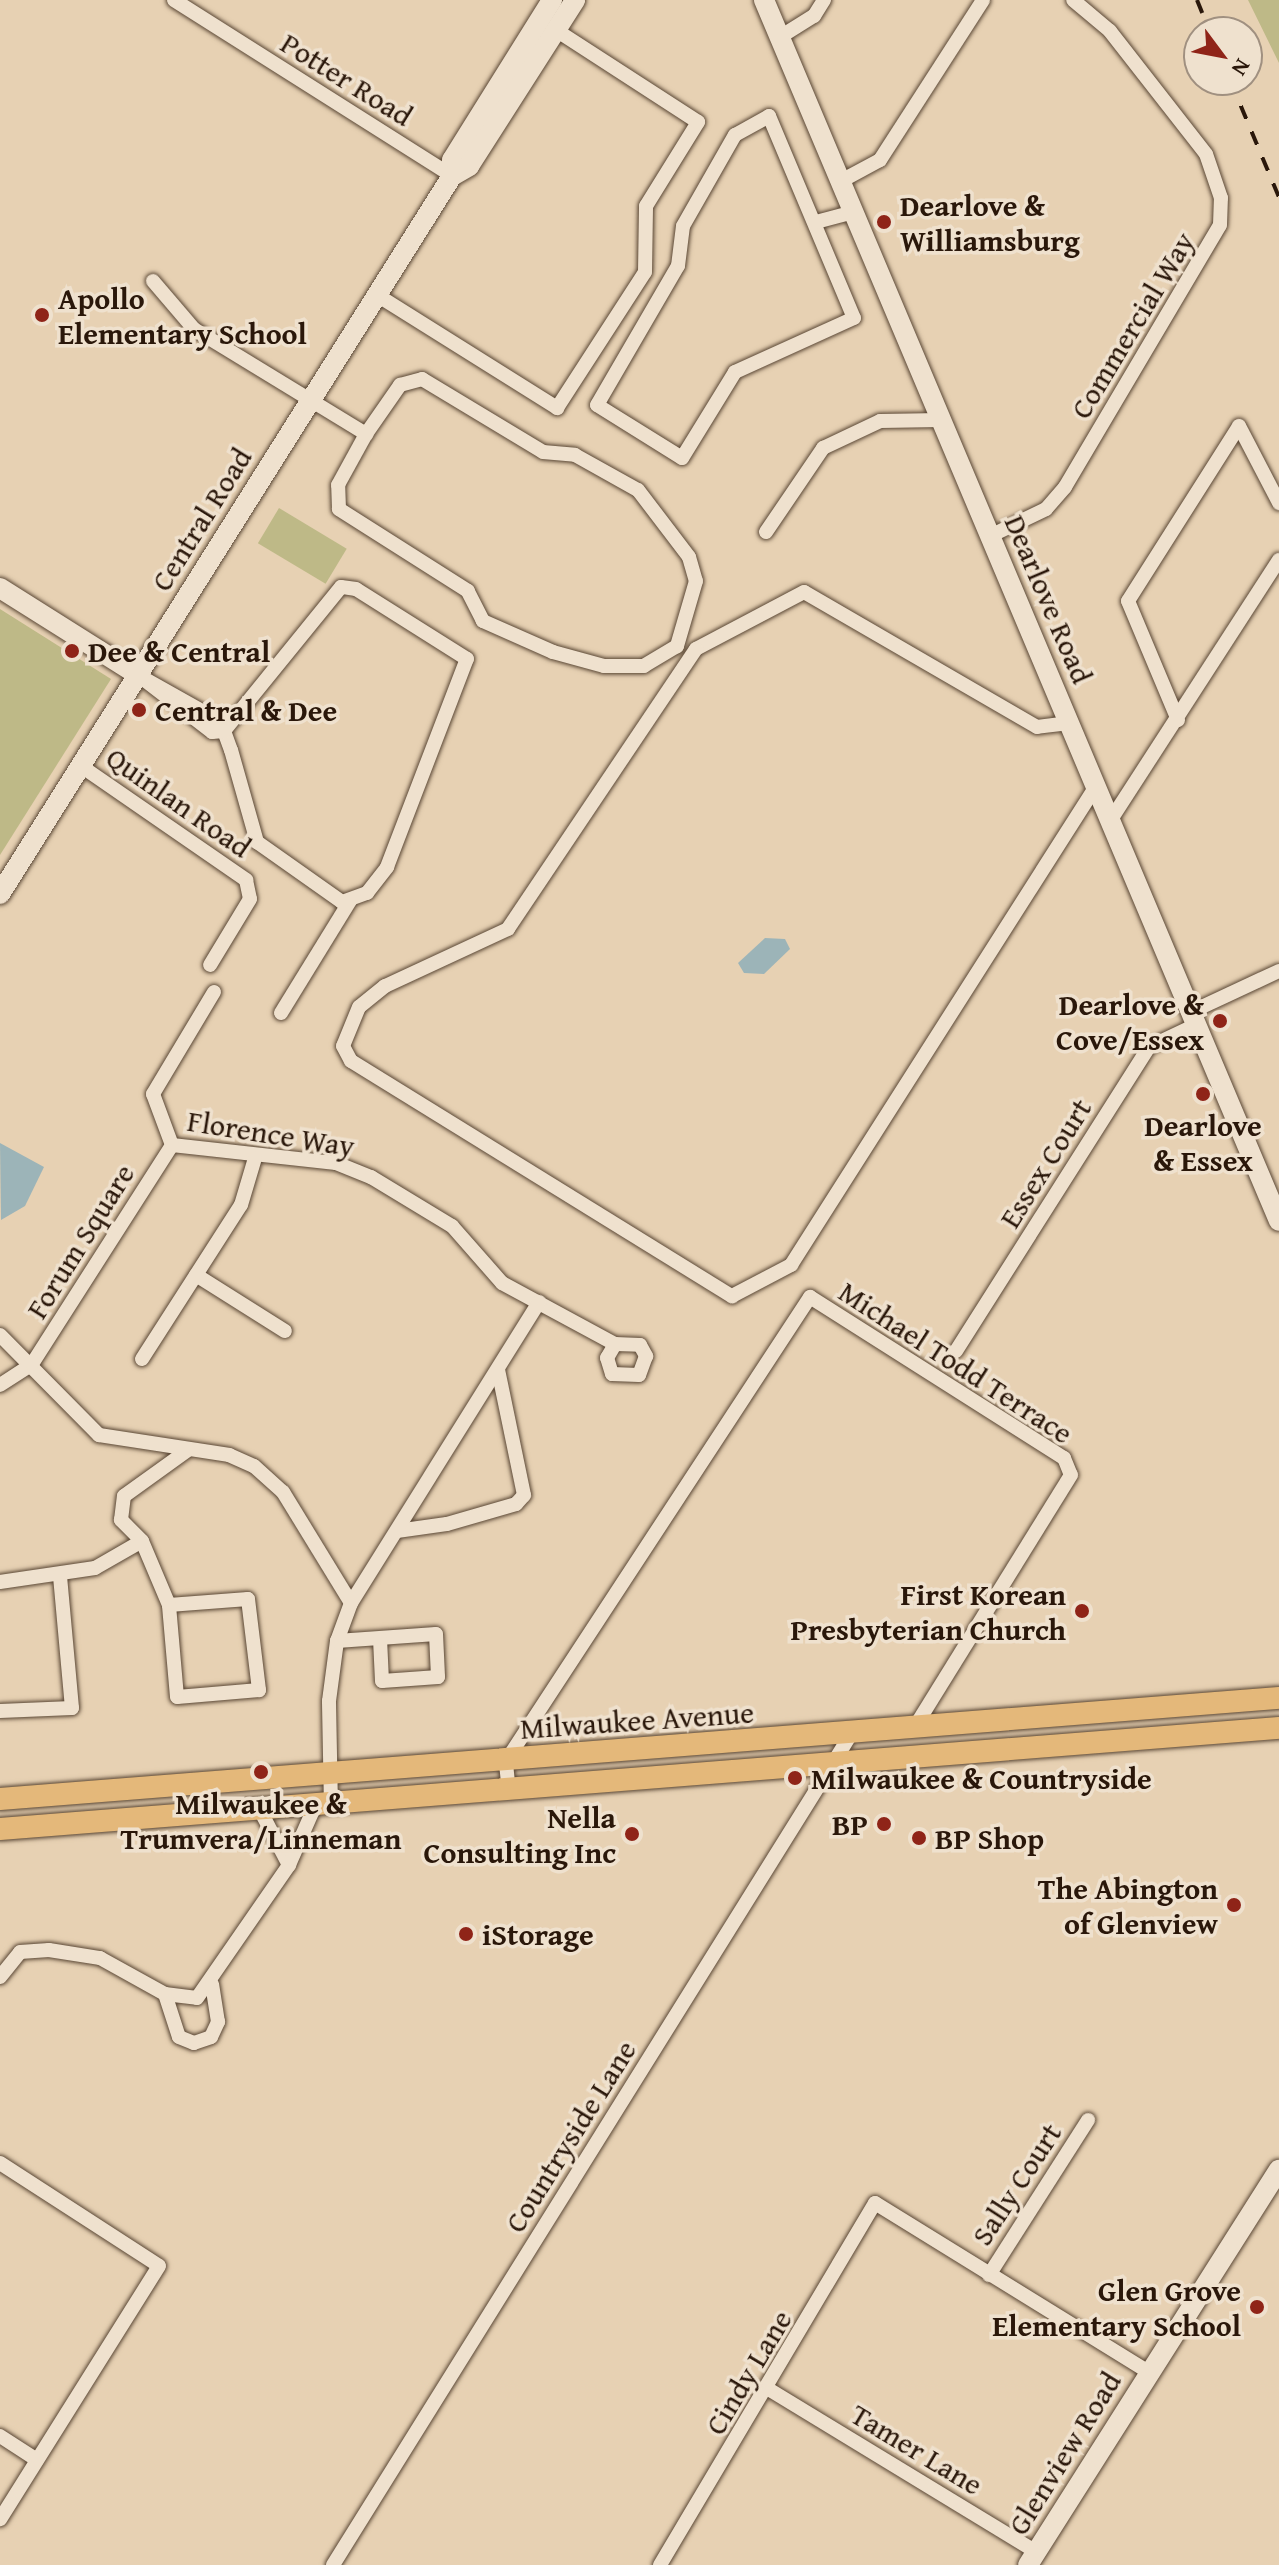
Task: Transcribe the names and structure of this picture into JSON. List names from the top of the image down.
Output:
{
  "streets": {
    "main road": [
      "Central Road",
      "Dearlove Road",
      "Milwaukee Avenue",
      "Glenview Road"
    ],
    "street": [
      "Potter Road",
      "Commercial Way",
      "Quinlan Road",
      "Florence Way",
      "Essex Court",
      "Forum Square",
      "Michael Todd Terrace",
      "Countryside Lane",
      "Sally Court",
      "Cindy Lane",
      "Tamer Lane"
    ]
  },
  "crossings": [
    ["Potter Road", "Central Road"],
    ["Commercial Way", "Dearlove Road"],
    ["Central Road", "Quinlan Road"],
    ["Dearlove Road", "Essex Court"],
    ["Florence Way", "Forum Square"],
    ["Michael Todd Terrace", "Milwaukee Avenue"],
    ["Milwaukee Avenue", "Countryside Lane"],
    ["Sally Court", "Cindy Lane"],
    ["Cindy Lane", "Tamer Lane"],
    ["Tamer Lane", "Glenview Road"]
  ],
  "places": [
    "Dearlove & Williamsburg",
    "Apollo Elementary School",
    "Dee & Central",
    "Central & Dee",
    "Dearlove & Cove/Essex",
    "Dearlove & Essex",
    "First Korean Presbyterian Church",
    "Milwaukee & Trumvera/Linneman",
    "Milwaukee & Countryside",
    "BP",
    "Nella Consulting Inc",
    "BP Shop",
    "The Abington of Glenview",
    "iStorage",
    "Glen Grove Elementary School"
  ],
  "north": "bottom right"
}
